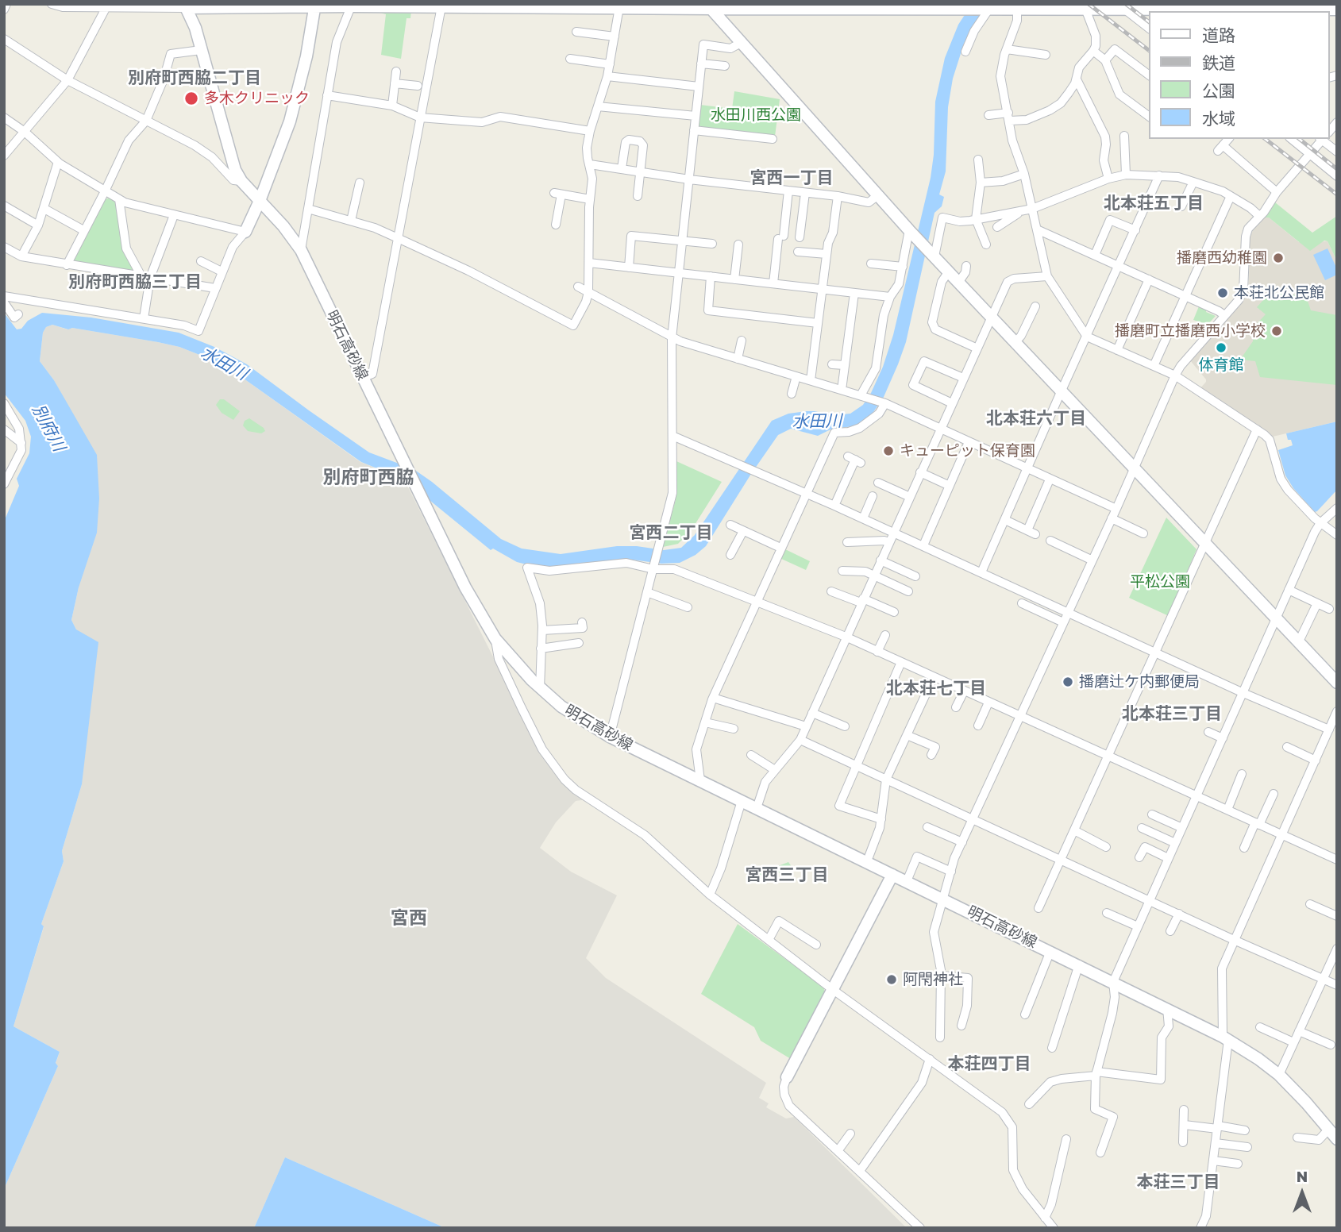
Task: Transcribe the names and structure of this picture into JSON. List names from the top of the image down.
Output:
{
  "streets": {
    "main road": ["明石高砂線"]
  },
  "districts": [
    "別府町西脇二丁目",
    "宮西一丁目",
    "北本荘五丁目",
    "別府町西脇三丁目",
    "北本荘六丁目",
    "別府町西脇",
    "宮西二丁目",
    "北本荘七丁目",
    "北本荘三丁目",
    "宮西三丁目",
    "宮西",
    "本荘四丁目",
    "本荘三丁目"
  ],
  "water": ["水田川", "別府川"],
  "parks": ["水田川西公園", "平松公園"],
  "places": [
    "多木クリニック",
    "播磨西幼稚園",
    "本荘北公民館",
    "播磨町立播磨西小学校",
    "体育館",
    "キューピット保育園",
    "播磨辻ケ内郵便局",
    "阿閇神社"
  ],
  "legend": [
    "道路",
    "鉄道",
    "公園",
    "水域"
  ],
  "north": "top"
}
